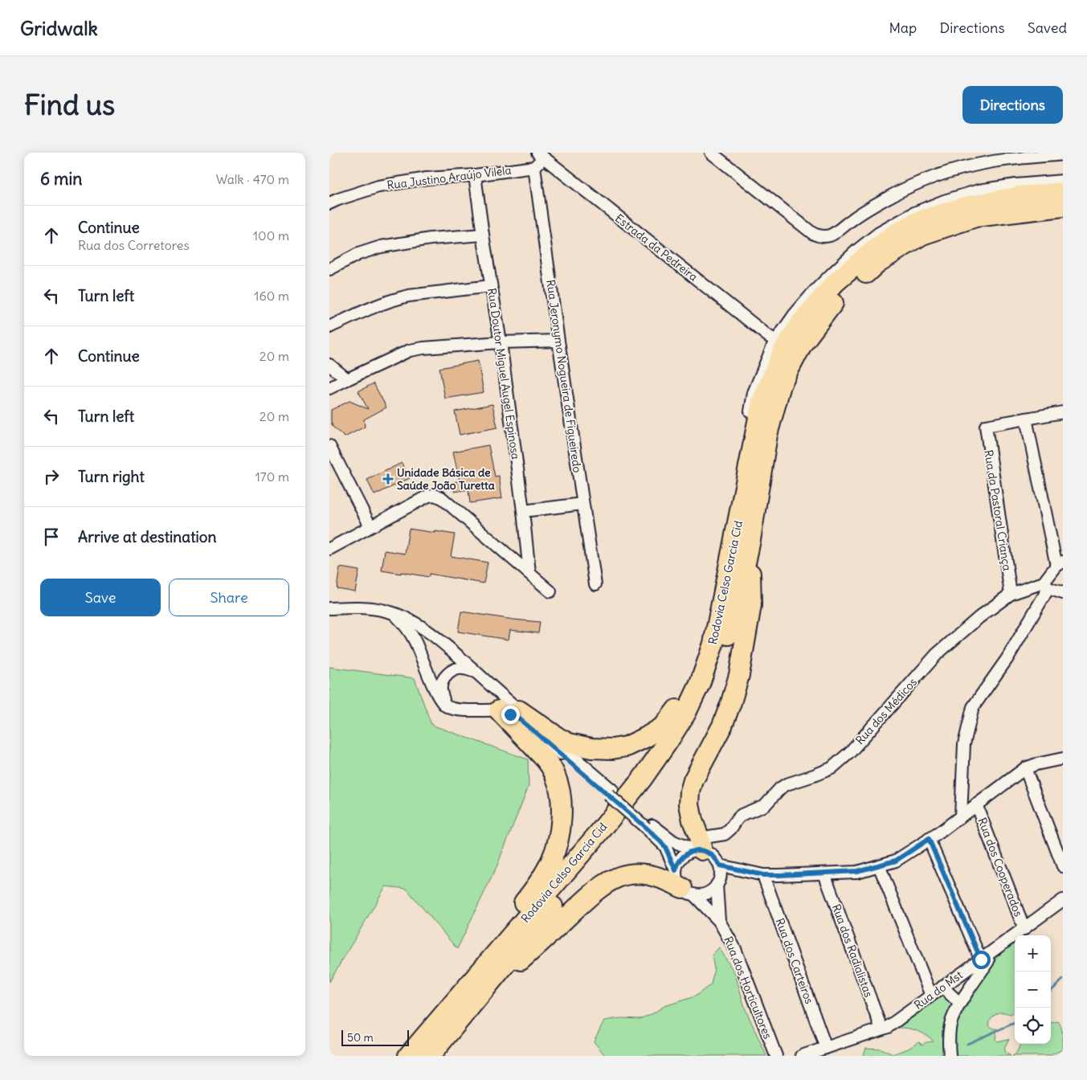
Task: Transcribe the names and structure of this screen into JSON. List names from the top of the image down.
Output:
{
  "streets": {
    "highway": ["Rodovia Celso Garcia Cid"],
    "street": [
      "Rua Justino Araújo Vilela",
      "Estrada da Pedreira",
      "Rua Doutor Miguel Augel Espinosa",
      "Rua Jeronymo Nogueira de Figueiredo",
      "Rua da Pastoral Criança",
      "Rua dos Médicos",
      "Rua dos Cooperados",
      "Rua dos Radialistas",
      "Rua dos Carteiros",
      "Rua dos Horticultores",
      "Rua do Mst"
    ]
  },
  "crossings": [
    ["Rua Justino Araújo Vilela", "Rua Doutor Miguel Augel Espinosa"],
    ["Rua Justino Araújo Vilela", "Rua Jeronymo Nogueira de Figueiredo"],
    ["Rua da Pastoral Criança", "Rua dos Médicos"],
    ["Rua dos Médicos", "Rua dos Horticultores"],
    ["Rua dos Cooperados", "Rua do Mst"],
    ["Rua dos Radialistas", "Rua do Mst"],
    ["Rua dos Carteiros", "Rua do Mst"]
  ],
  "places": {
    "health": ["Unidade Básica de Saúde João Turetta"]
  },
  "scale_bar": "50 m",
  "page": {
    "header": "Gridwalk",
    "nav": ["Map", "Directions", "Saved"],
    "buttons": [
      "Directions",
      ["Save", "Share"]
    ],
    "title": "Find us",
    "heading": ["6 min", "Walk · 470 m"],
    "list": [
      ["Continue", "Rua dos Corretores", "100 m"],
      ["Turn left", "160 m"],
      ["Continue", "20 m"],
      ["Turn left", "20 m"],
      ["Turn right", "170 m"],
      "Arrive at destination"
    ],
    "map_buttons": ["+", "−"],
    "scale": "50 m"
  }
}
